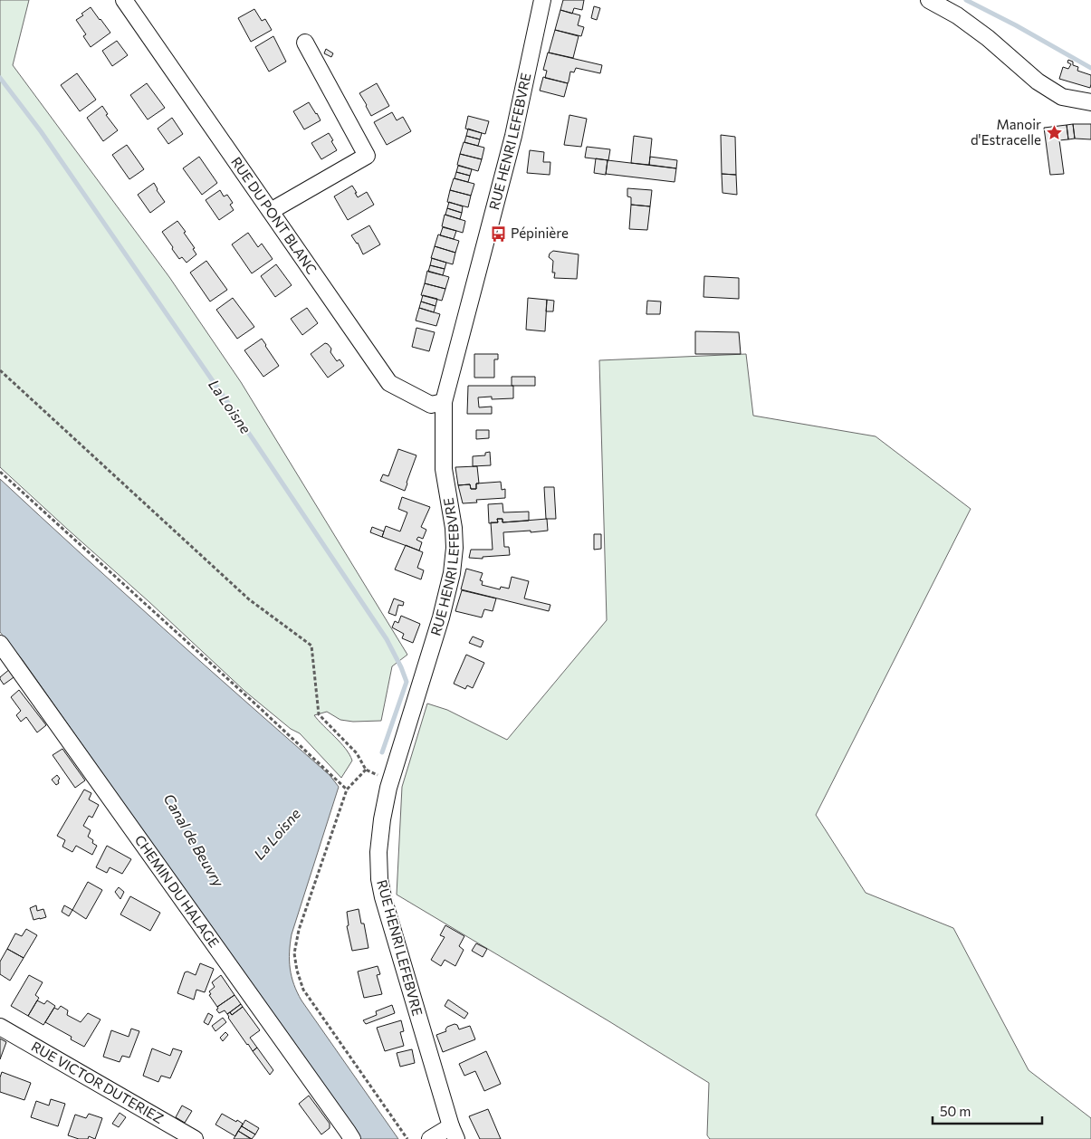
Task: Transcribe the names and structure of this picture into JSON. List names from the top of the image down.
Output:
{
  "streets": {
    "street": [
      "RUE HENRI LEFEBVRE",
      "RUE DU PONT BLANC",
      "CHEMIN DU HALAGE",
      "RUE VICTOR DUTERIEZ"
    ]
  },
  "crossings": [
    ["RUE HENRI LEFEBVRE", "RUE DU PONT BLANC"]
  ],
  "water": ["La Loisne", "Canal de Beuvry"],
  "places": {
    "place": ["Manoir d'Estracelle"],
    "bus stop": ["Pépinière"]
  },
  "scale_bar": "50 m"
}
